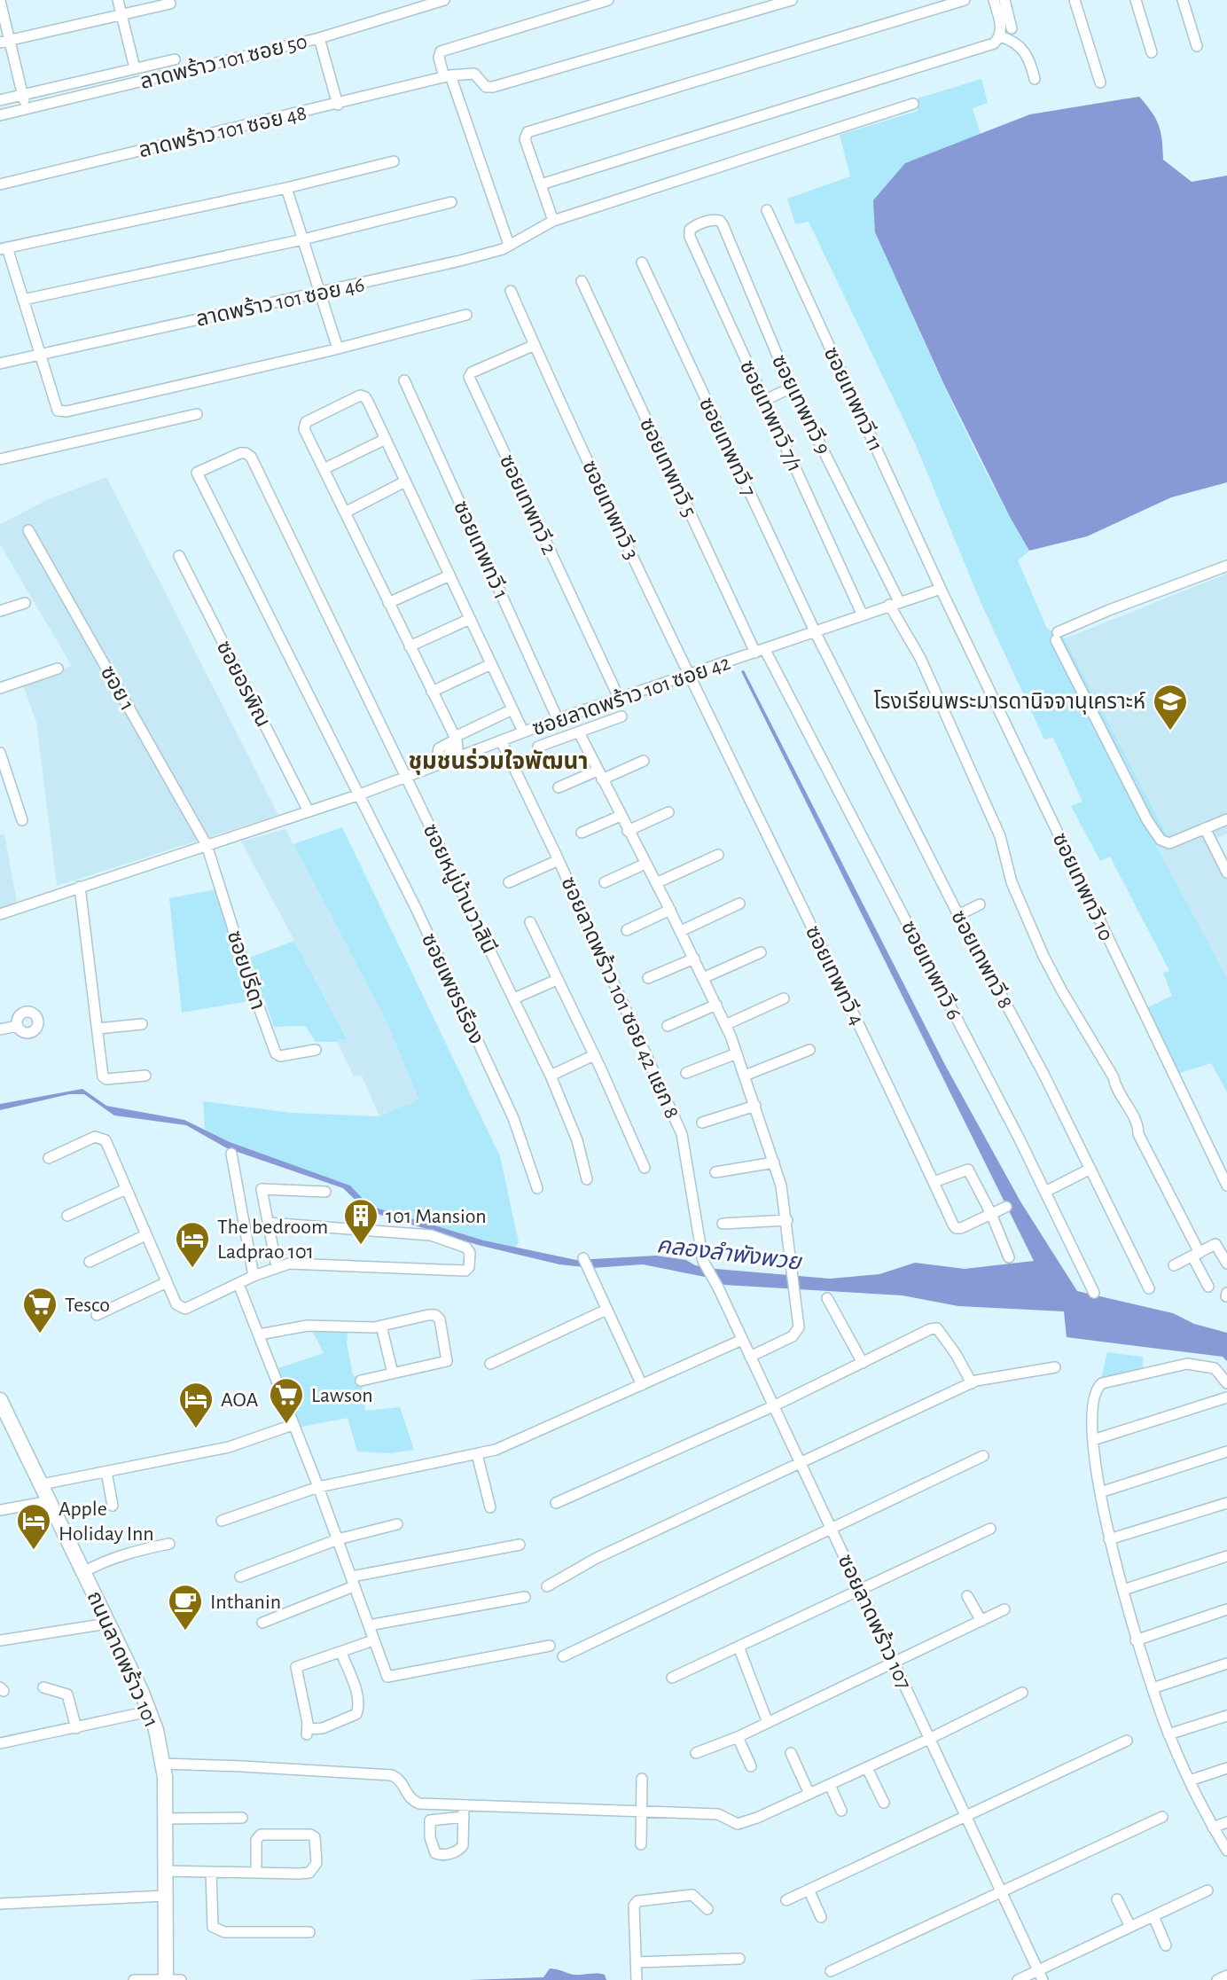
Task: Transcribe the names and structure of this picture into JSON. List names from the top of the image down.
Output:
{
  "streets": {
    "street": [
      "ลาดพร้าว 101 ซอย 50",
      "ลาดพร้าว 101 ซอย 48",
      "ลาดพร้าว 101 ซอย 46",
      "ซอยเทพทวี 11",
      "ซอยเทพทวี 9",
      "ซอยเทพทวี 7/1",
      "ซอยเทพทวี 7",
      "ซอยเทพทวี 5",
      "ซอยเทพทวี 2",
      "ซอยเทพทวี 3",
      "ซอยเทพทวี 1",
      "ซอยอรพิณ",
      "ซอย 1",
      "ซอยลาดพร้าว 101 ซอย 42",
      "ซอยเทพทวี 10",
      "ซอยหมู่บ้านวาสินี",
      "ซอยเทพทวี 8",
      "ซอยปรีดา",
      "ซอยเทพทวี 6",
      "ซอยเทพทวี 4",
      "ซอยเพชรเรือง",
      "ซอยลาดพร้าว 101 ซอย 42 แยก 8",
      "ซอยลาดพร้าว 107",
      "ถนนลาดพร้าว 101"
    ]
  },
  "crossings": [
    ["ซอยเทพทวี 11", "ซอยลาดพร้าว 101 ซอย 42"],
    ["ซอยเทพทวี 11", "ซอยเทพทวี 10"],
    ["ซอยเทพทวี 9", "ซอยเทพทวี 7/1"],
    ["ซอยเทพทวี 9", "ซอยลาดพร้าว 101 ซอย 42"],
    ["ซอยเทพทวี 7/1", "ซอยลาดพร้าว 101 ซอย 42"],
    ["ซอยเทพทวี 7", "ซอยลาดพร้าว 101 ซอย 42"],
    ["ซอยเทพทวี 7", "ซอยเทพทวี 8"],
    ["ซอยเทพทวี 5", "ซอยลาดพร้าว 101 ซอย 42"],
    ["ซอยเทพทวี 5", "ซอยเทพทวี 6"],
    ["ซอยเทพทวี 2", "ซอยเทพทวี 3"],
    ["ซอยเทพทวี 2", "ซอยลาดพร้าว 101 ซอย 42"],
    ["ซอยเทพทวี 3", "ซอยลาดพร้าว 101 ซอย 42"],
    ["ซอยเทพทวี 3", "ซอยเทพทวี 4"],
    ["ซอยเทพทวี 1", "ซอยลาดพร้าว 101 ซอย 42"],
    ["ซอยอรพิณ", "ซอยลาดพร้าว 101 ซอย 42"],
    ["ซอย 1", "ซอยลาดพร้าว 101 ซอย 42"],
    ["ซอย 1", "ซอยปรีดา"],
    ["ซอยลาดพร้าว 101 ซอย 42", "ซอยเทพทวี 10"],
    ["ซอยลาดพร้าว 101 ซอย 42", "ซอยหมู่บ้านวาสินี"],
    ["ซอยลาดพร้าว 101 ซอย 42", "ซอยเทพทวี 8"],
    ["ซอยลาดพร้าว 101 ซอย 42", "ซอยปรีดา"],
    ["ซอยลาดพร้าว 101 ซอย 42", "ซอยเทพทวี 6"],
    ["ซอยลาดพร้าว 101 ซอย 42", "ซอยเทพทวี 4"],
    ["ซอยลาดพร้าว 101 ซอย 42", "ซอยเพชรเรือง"],
    ["ซอยลาดพร้าว 101 ซอย 42", "ซอยลาดพร้าว 101 ซอย 42 แยก 8"],
    ["ซอยหมู่บ้านวาสินี", "ซอยเพชรเรือง"],
    ["ซอยลาดพร้าว 101 ซอย 42 แยก 8", "ซอยลาดพร้าว 107"]
  ],
  "districts": ["ชุมชนร่วมใจพัฒนา"],
  "water": ["คลองลำพังพวย"],
  "places": {
    "school or university": ["โรงเรียนพระมารดานิจจานุเคราะห์"],
    "building": ["101 Mansion"],
    "hotel": ["The bedroom Ladprao 101", "AOA", "Apple Holiday Inn"],
    "supermarket": ["Tesco", "Lawson"],
    "cafe": ["Inthanin"]
  }
}
